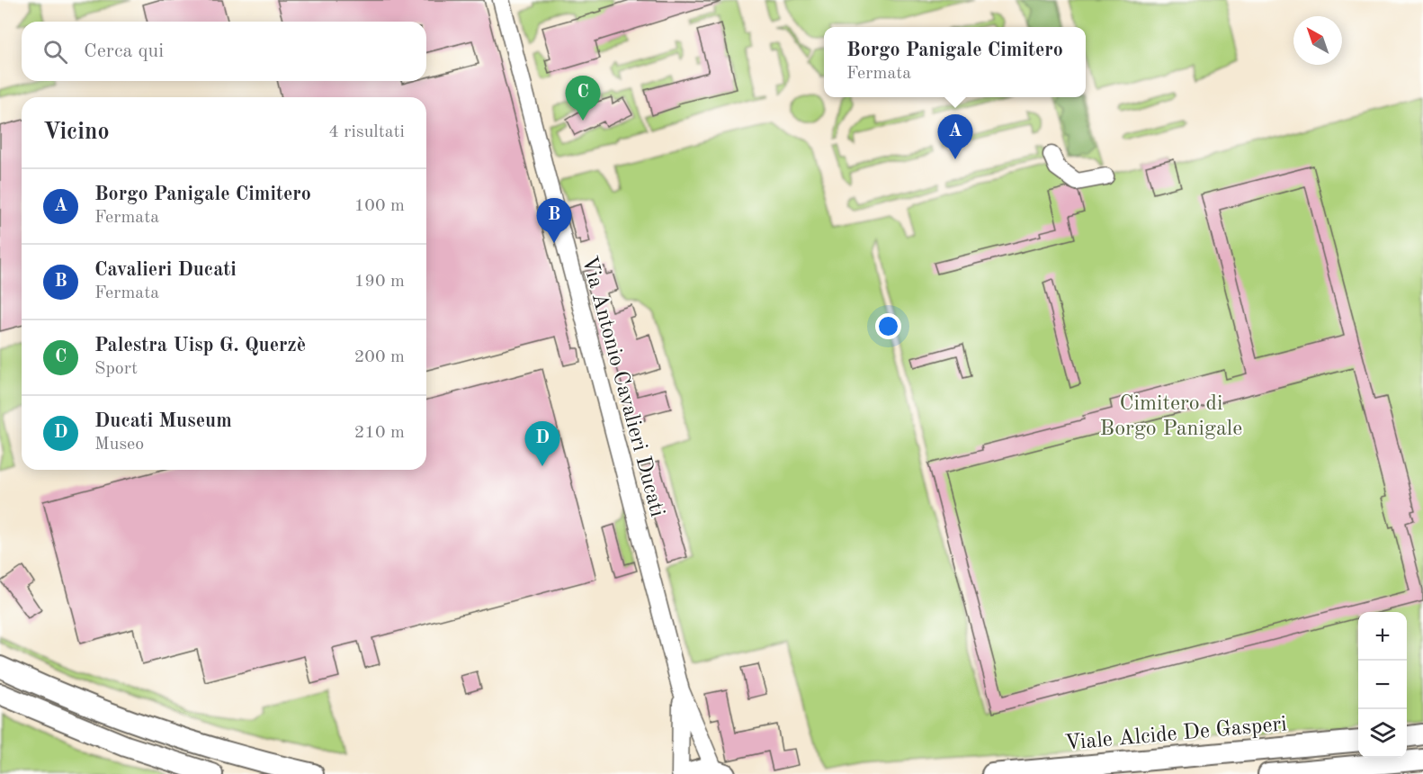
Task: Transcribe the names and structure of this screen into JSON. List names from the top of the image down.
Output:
{
  "streets": {
    "main road": ["Viale Alcide De Gasperi"],
    "street": ["Via Antonio Cavalieri Ducati"]
  },
  "parks": ["Cimitero di Borgo Panigale"],
  "north": "top left",
  "page": {
    "search": "Cerca qui",
    "popup": ["Borgo Panigale Cimitero", "Fermata"],
    "pins": [
      "C",
      "A",
      "B",
      "D"
    ],
    "heading": ["Vicino", "4 risultati"],
    "list": [
      {
        "mark": "A",
        "name": "Borgo Panigale Cimitero",
        "note": "Fermata",
        "value": "100 m"
      },
      {
        "mark": "B",
        "name": "Cavalieri Ducati",
        "note": "Fermata",
        "value": "190 m"
      },
      {
        "mark": "C",
        "name": "Palestra Uisp G. Querzè",
        "note": "Sport",
        "value": "200 m"
      },
      {
        "mark": "D",
        "name": "Ducati Museum",
        "note": "Museo",
        "value": "210 m"
      }
    ],
    "map_buttons": ["+", "−"]
  }
}
